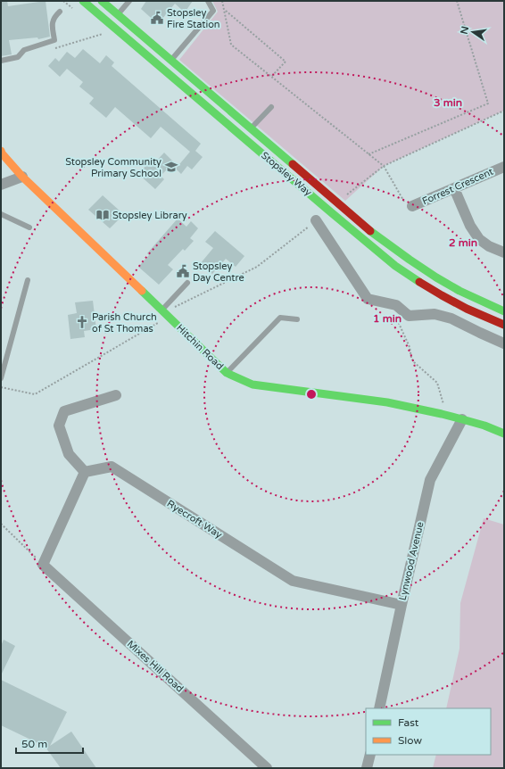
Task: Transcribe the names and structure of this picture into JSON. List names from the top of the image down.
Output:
{
  "streets": {
    "main road": ["Stopsley Way", "Hitchin Road"],
    "street": [
      "Forrest Crescent",
      "Ryecroft Way",
      "Lynwood Avenue",
      "Mixes Hill Road"
    ]
  },
  "crossings": [
    ["Hitchin Road", "Lynwood Avenue"],
    ["Ryecroft Way", "Lynwood Avenue"]
  ],
  "places": {
    "public building": ["Stopsley Fire Station", "Stopsley Day Centre"],
    "school or university": ["Stopsley Community Primary School"],
    "library": ["Stopsley Library"],
    "church": ["Parish Church of St Thomas"]
  },
  "legend": ["Fast", "Slow"],
  "scale_bar": "50 m",
  "north": "left",
  "rings": ["3 min", "2 min", "1 min"]
}
